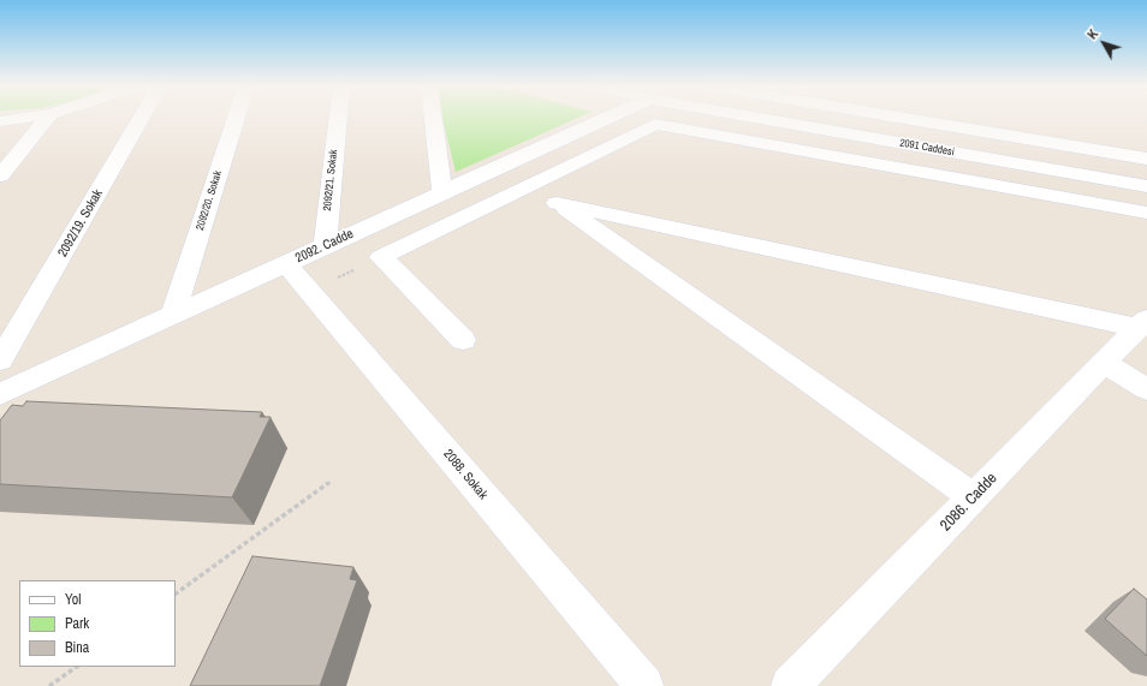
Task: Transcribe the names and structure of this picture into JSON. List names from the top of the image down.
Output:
{
  "streets": {
    "street": [
      "2091 Caddesi",
      "2092/21. Sokak",
      "2092/20. Sokak",
      "2092/19. Sokak",
      "2092. Cadde",
      "2088. Sokak",
      "2086. Cadde"
    ]
  },
  "crossings": [
    ["2092/21. Sokak", "2092. Cadde"],
    ["2092/20. Sokak", "2092. Cadde"],
    ["2092. Cadde", "2088. Sokak"]
  ],
  "legend": ["Yol", "Park", "Bina"],
  "north": "top left"
}
